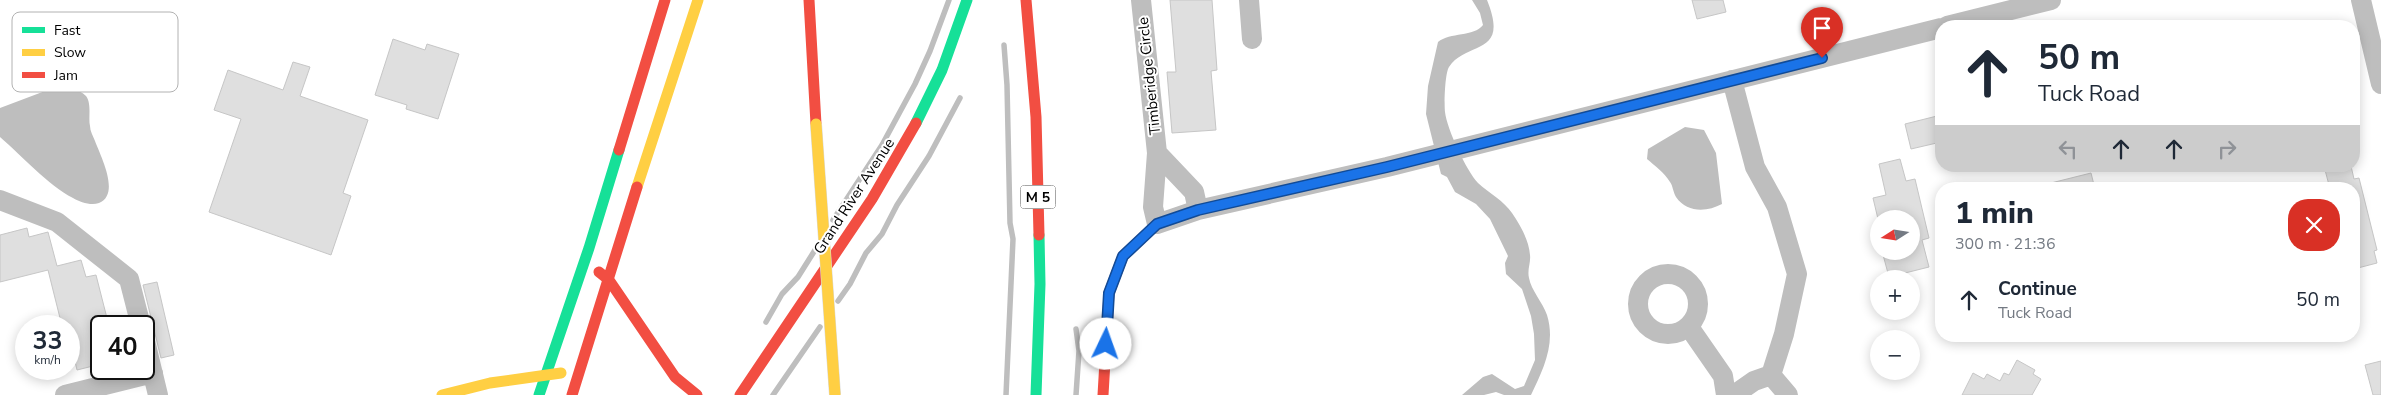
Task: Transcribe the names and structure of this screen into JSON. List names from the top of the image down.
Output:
{
  "streets": {
    "main road": ["Grand River Avenue", "M 5"],
    "street": ["Timberidge Circle"]
  },
  "legend": ["Fast", "Slow", "Jam"],
  "north": "left",
  "page": {
    "turn": ["50 m", "Tuck Road"],
    "heading": ["1 min", "300 m · 21:36"],
    "map_buttons": ["+", "−"],
    "list": [
      {
        "name": "Continue",
        "note": "Tuck Road",
        "value": "50 m"
      }
    ],
    "speed": "33 km/h",
    "limit": "40"
  }
}
